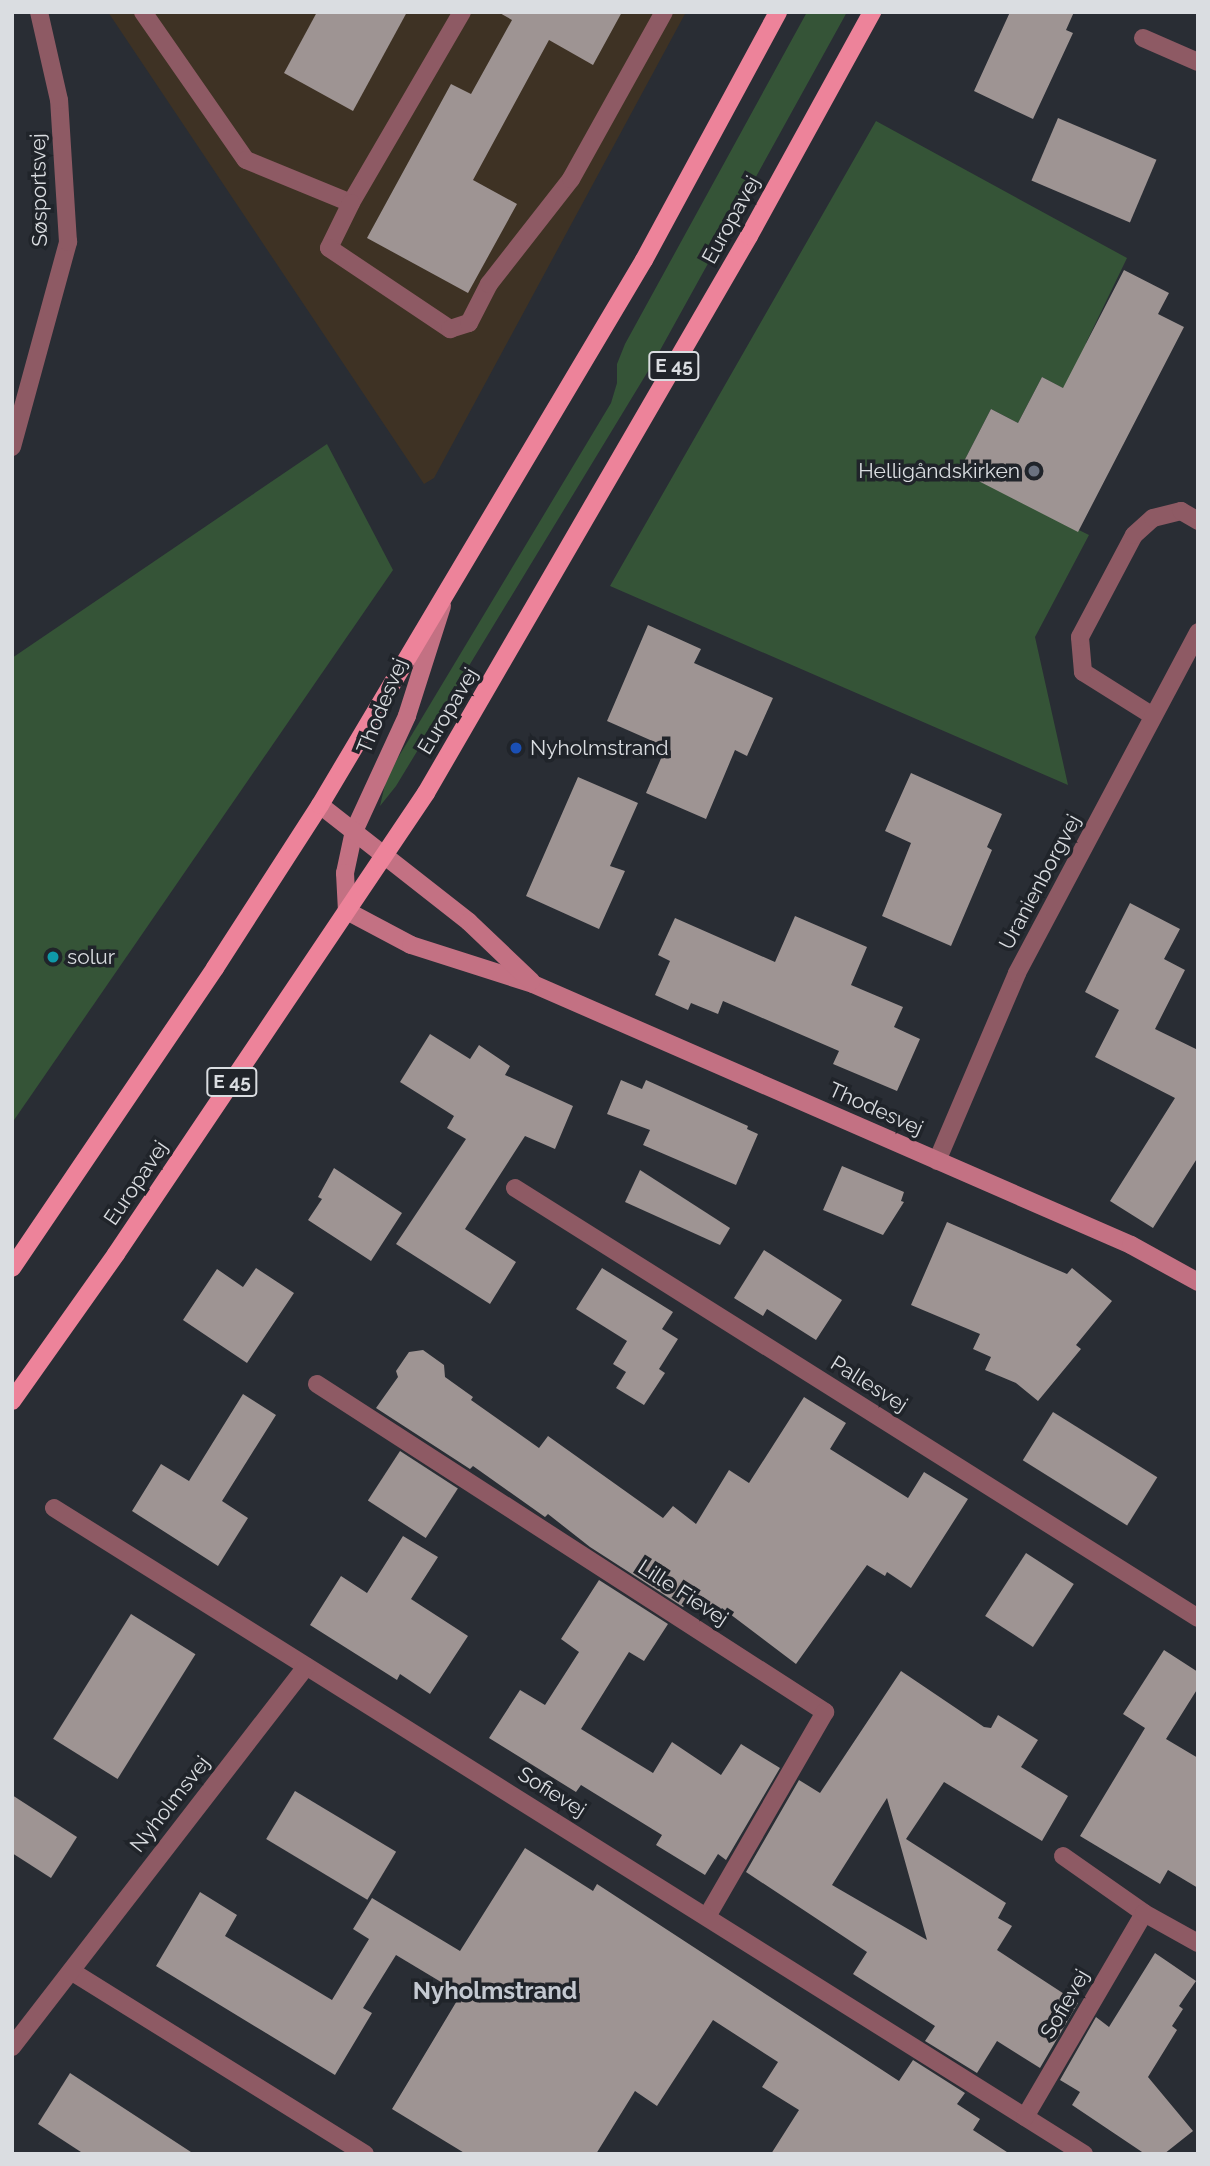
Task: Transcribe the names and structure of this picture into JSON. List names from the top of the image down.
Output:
{
  "streets": {
    "main road": ["Europavej", "E 45", "Thodesvej"],
    "street": [
      "Søsportsvej",
      "Uranienborgvej",
      "Pallesvej",
      "Lille Fievej",
      "Sofievej",
      "Nyholmsvej"
    ]
  },
  "crossings": [
    ["Europavej", "Thodesvej"],
    ["Thodesvej", "Uranienborgvej"],
    ["Lille Fievej", "Sofievej"],
    ["Sofievej", "Nyholmsvej"]
  ],
  "districts": ["Nyholmstrand"],
  "places": ["Helligåndskirken", "Nyholmstrand", "solur"]
}
